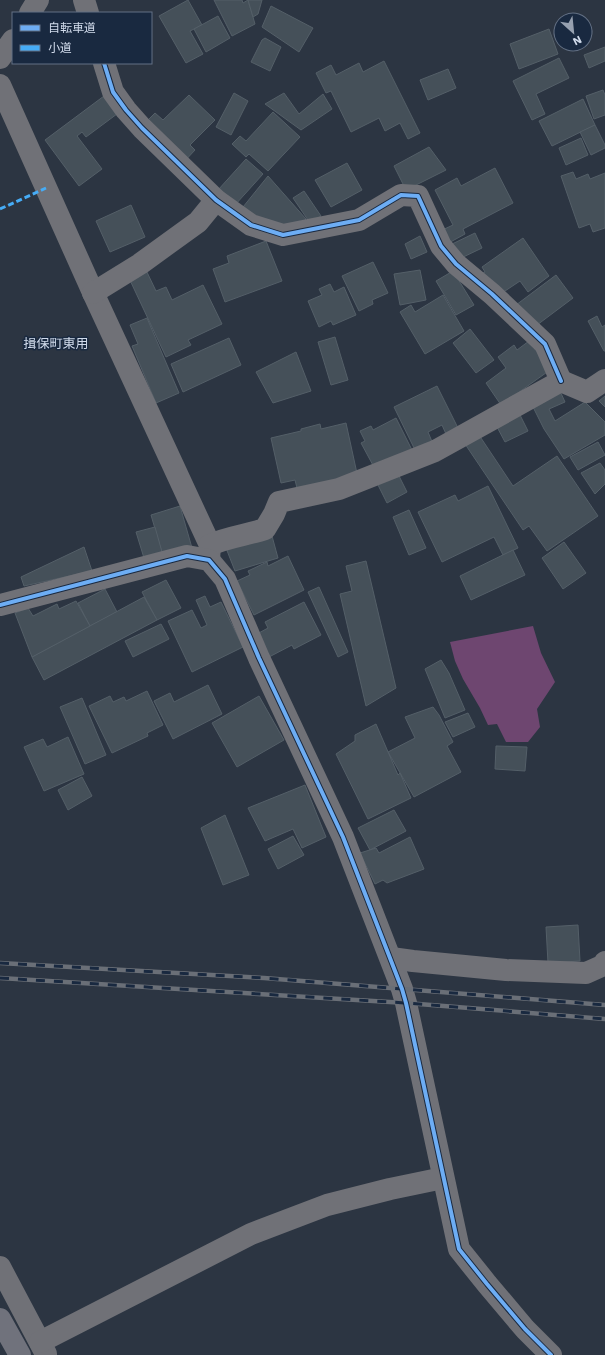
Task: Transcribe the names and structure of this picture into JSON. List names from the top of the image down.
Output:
{
  "districts": ["揖保町東用"],
  "legend": ["自転車道", "小道"],
  "north": "bottom right"
}
